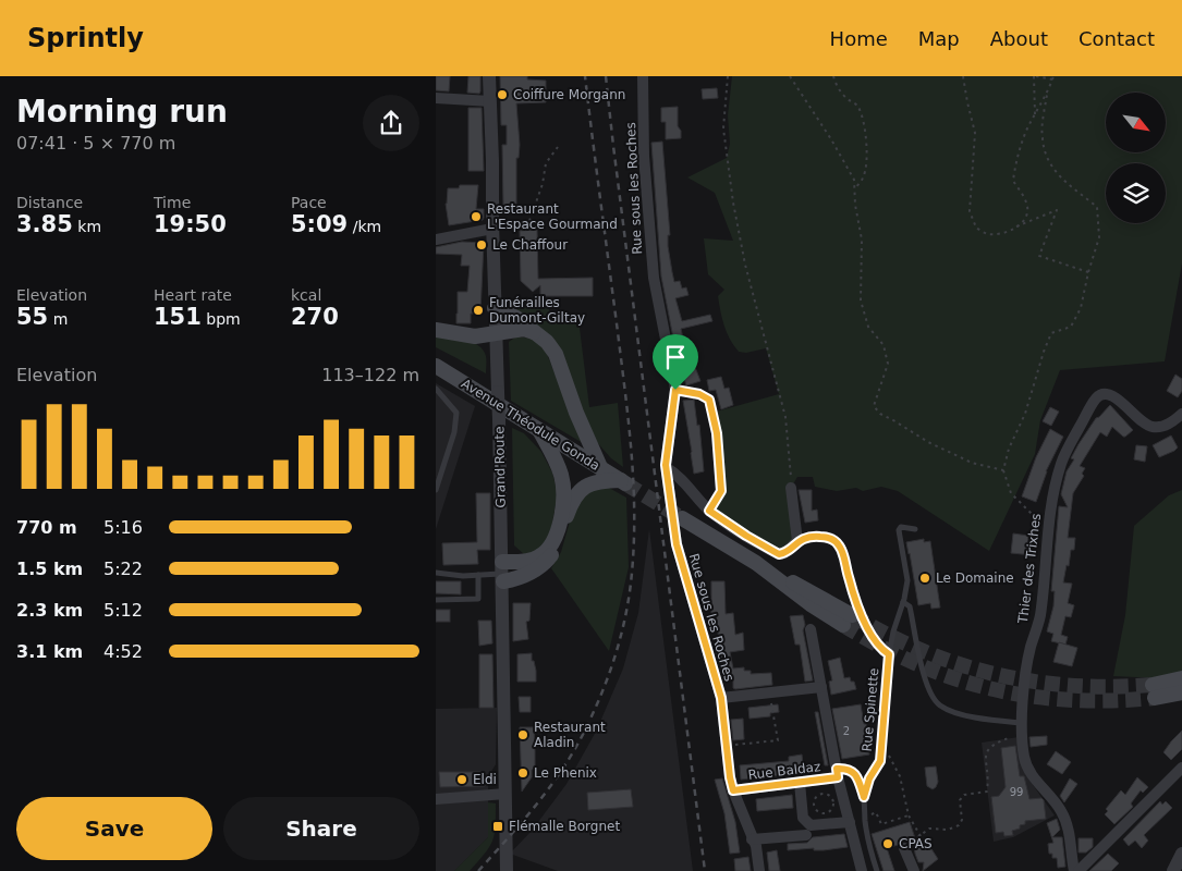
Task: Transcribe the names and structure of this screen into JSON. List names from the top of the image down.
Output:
{
  "streets": {
    "main road": ["Avenue Théodule Gonda"],
    "street": [
      "Rue sous les Roches",
      "Grand'Route",
      "Thier des Trixhes",
      "Rue Spinette",
      "Rue Baldaz"
    ]
  },
  "crossings": [
    ["Rue sous les Roches", "Rue Spinette"],
    ["Rue sous les Roches", "Rue Baldaz"],
    ["Avenue Théodule Gonda", "Grand'Route"],
    ["Rue Spinette", "Rue Baldaz"]
  ],
  "places": {
    "other": [
      "Coiffure Morgann",
      "Restaurant L'Espace Gourmand",
      "Le Chaffour",
      "Funérailles Dumont-Giltay",
      "Le Domaine",
      "Restaurant Aladin",
      "Le Phenix",
      "Eldi",
      "CPAS"
    ],
    "transit": ["Flémalle Borgnet"]
  },
  "house_numbers": ["2", "99"],
  "north": "bottom right",
  "page": {
    "header": "Sprintly",
    "nav": [
      "Home",
      "Map",
      "About",
      "Contact"
    ],
    "heading": ["Morning run", "07:41 · 5 × 770 m"],
    "stats": [
      ["Distance", "3.85 km"],
      ["Time", "19:50"],
      ["Pace", "5:09 /km"],
      ["Elevation", "55 m"],
      ["Heart rate", "151 bpm"],
      ["kcal", "270"]
    ],
    "chart": ["Elevation", "113–122 m"],
    "list": [
      {
        "name": "770 m",
        "note": "5:16"
      },
      {
        "name": "1.5 km",
        "note": "5:22"
      },
      {
        "name": "2.3 km",
        "note": "5:12"
      },
      {
        "name": "3.1 km",
        "note": "4:52"
      }
    ],
    "buttons": ["Save", "Share"]
  }
}
